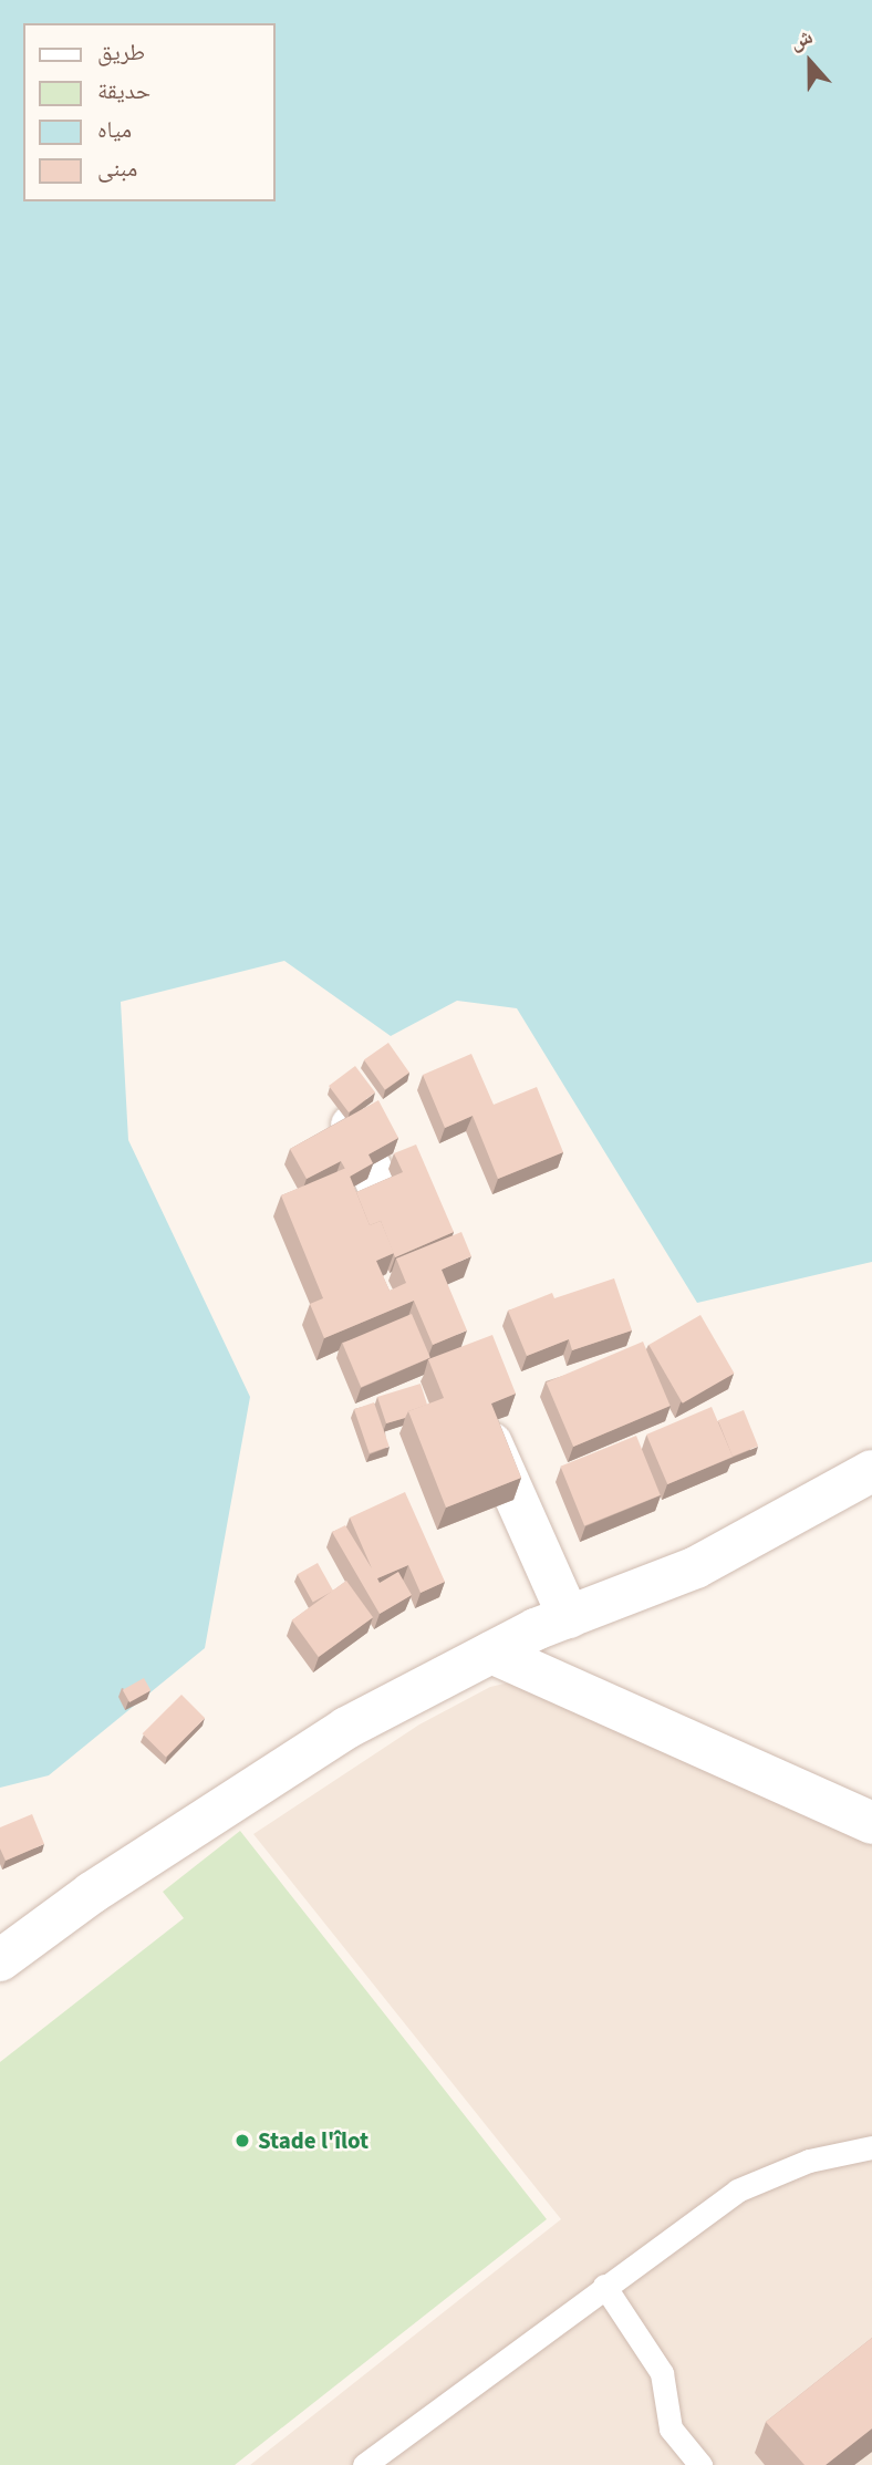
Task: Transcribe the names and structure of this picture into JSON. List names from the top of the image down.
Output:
{
  "places": ["Stade l'îlot"],
  "legend": [
    "طريق",
    "حديقة",
    "مياه",
    "مبنى"
  ],
  "north": "top"
}
